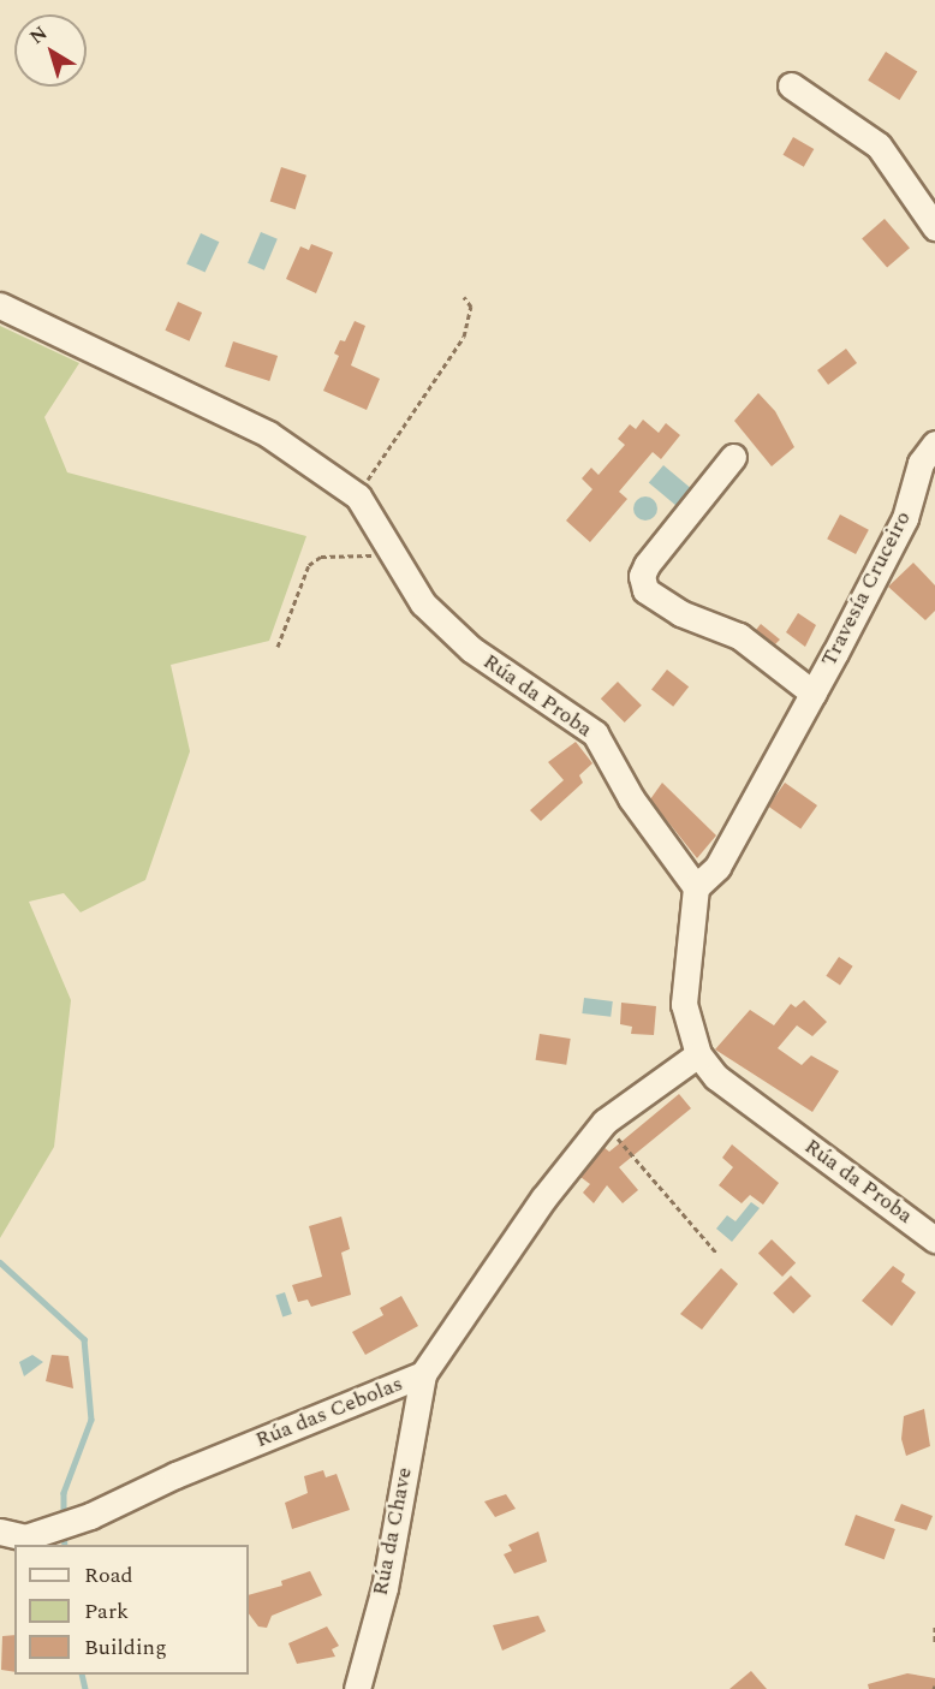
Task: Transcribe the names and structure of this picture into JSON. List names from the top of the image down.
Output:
{
  "streets": {
    "street": [
      "Travesía Cruceiro",
      "Rúa da Proba",
      "Rúa das Cebolas",
      "Rúa da Chave"
    ]
  },
  "crossings": [
    ["Travesía Cruceiro", "Rúa da Proba"],
    ["Rúa da Proba", "Rúa das Cebolas"],
    ["Rúa das Cebolas", "Rúa da Chave"]
  ],
  "legend": ["Road", "Park", "Building"],
  "north": "top left"
}
